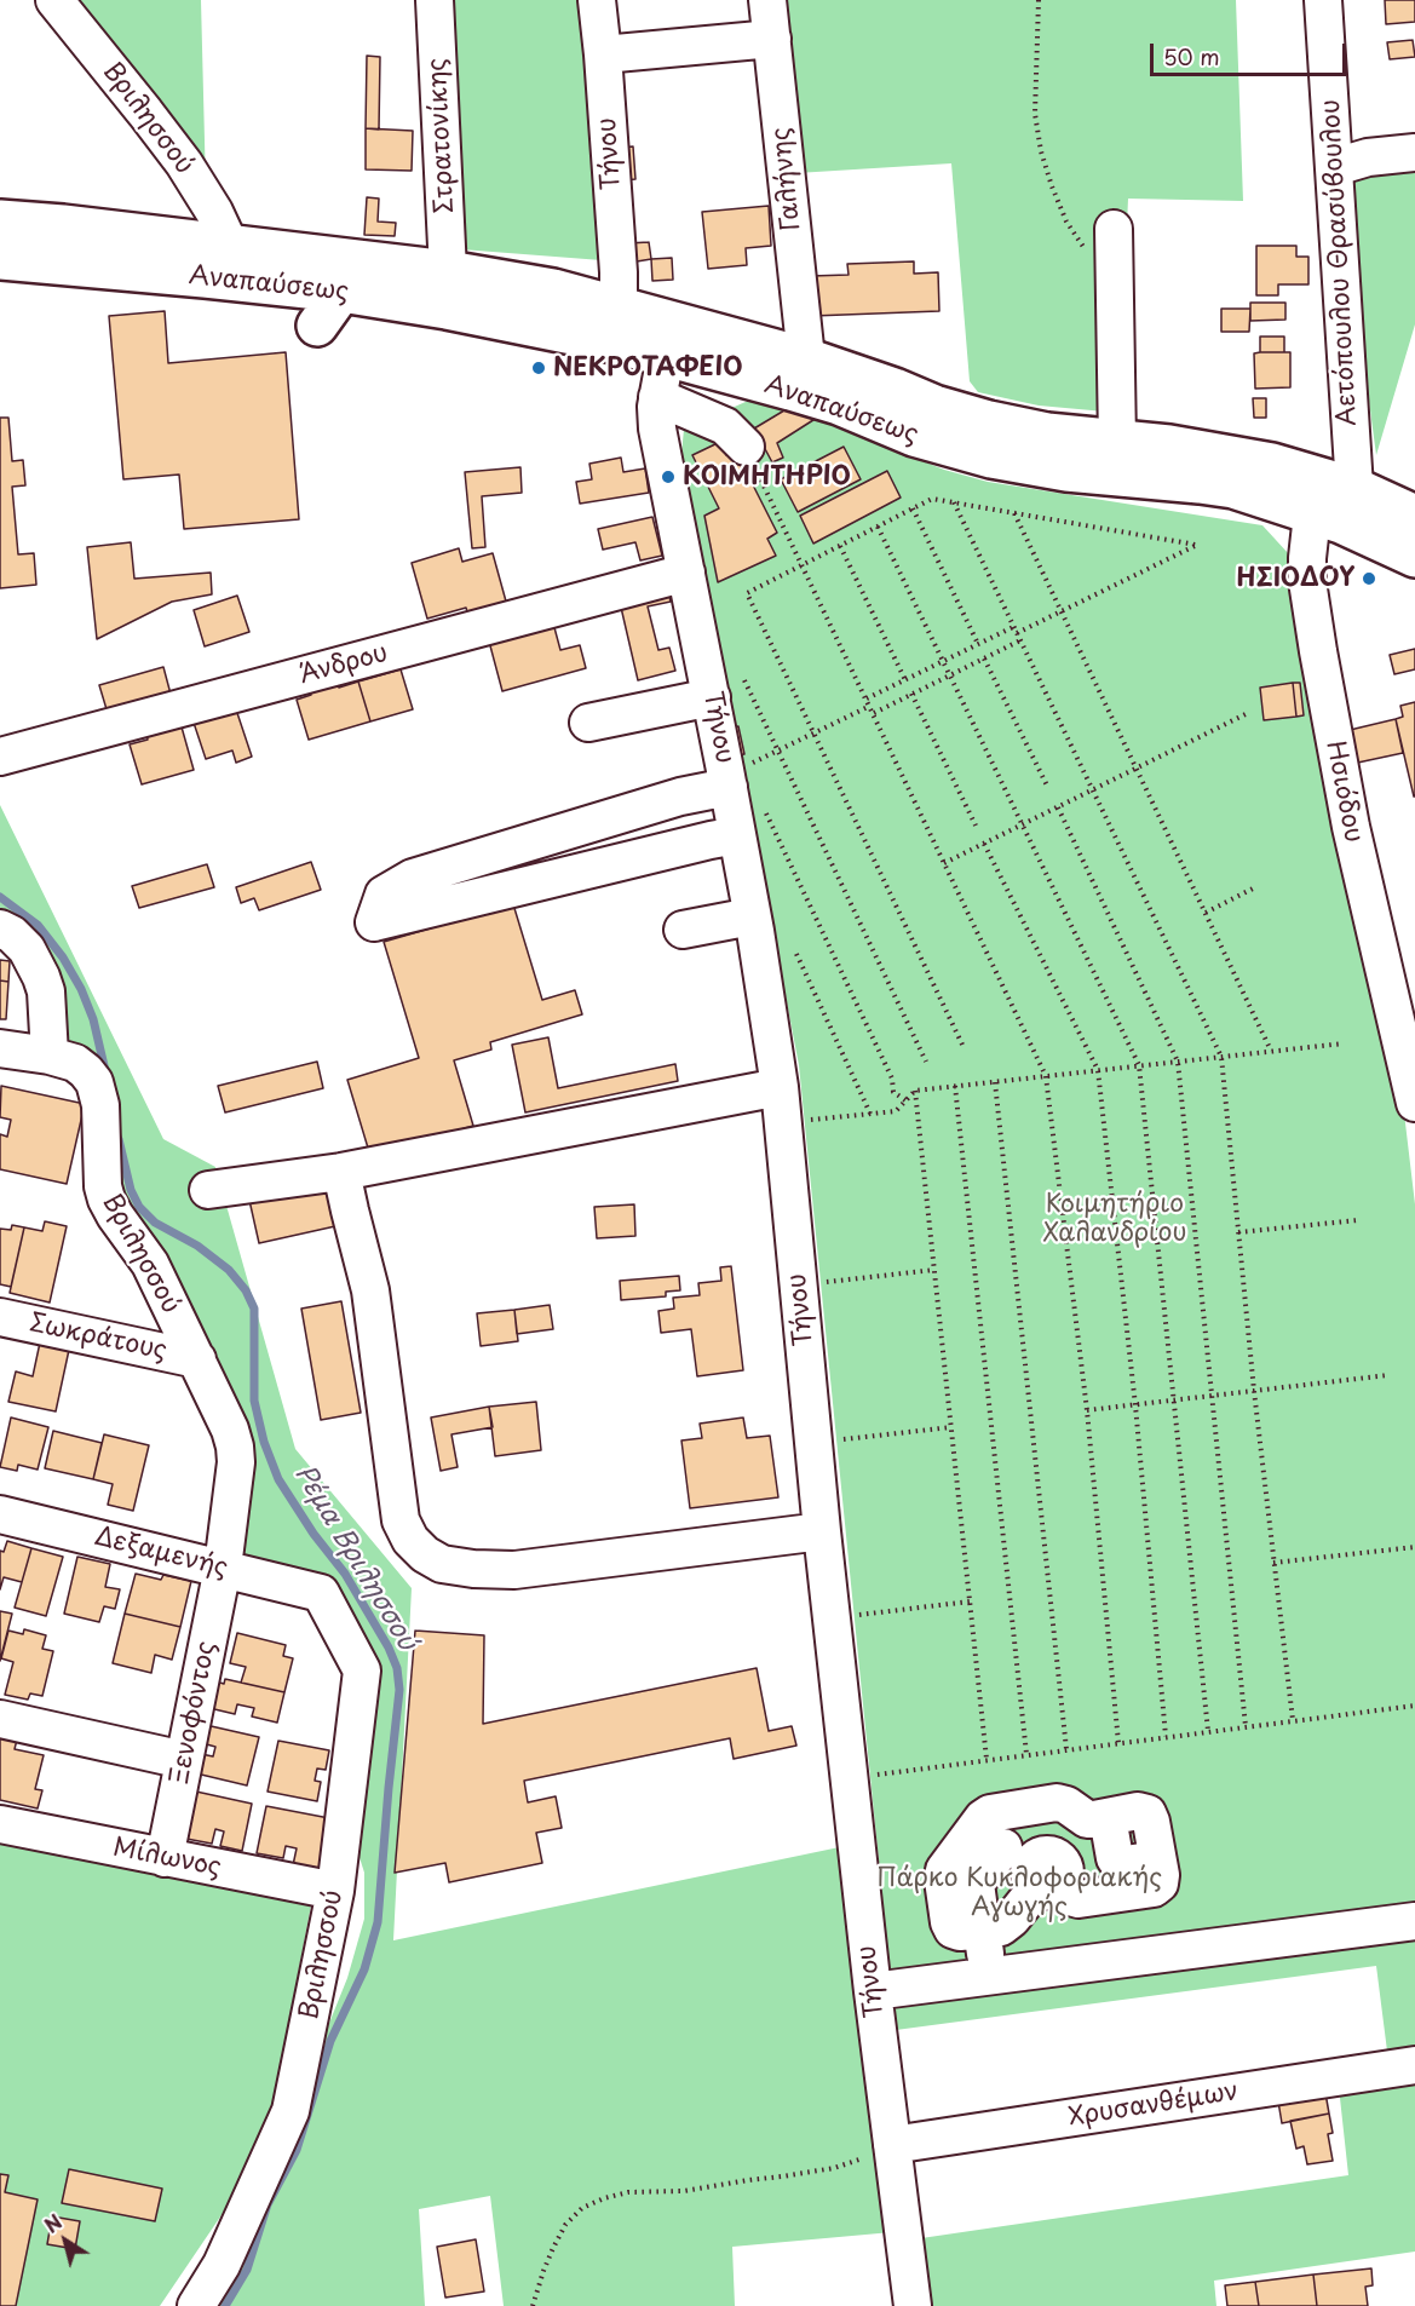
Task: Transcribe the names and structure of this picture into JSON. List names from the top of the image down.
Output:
{
  "streets": {
    "main road": ["Αναπαύσεως"],
    "street": [
      "Βριλησσού",
      "Στρατονίκης",
      "Τήνου",
      "Γαλήνης",
      "Αετόπουλου Θρασύβουλου",
      "Άνδρου",
      "Ησιόδου",
      "Σωκράτους",
      "Δεξαμενής",
      "Ξενοφόντος",
      "Μίλωνος",
      "Χρυσανθέμων"
    ]
  },
  "crossings": [
    ["Βριλησσού", "Αναπαύσεως"],
    ["Βριλησσού", "Σωκράτους"],
    ["Βριλησσού", "Δεξαμενής"],
    ["Βριλησσού", "Ξενοφόντος"],
    ["Βριλησσού", "Μίλωνος"],
    ["Στρατονίκης", "Αναπαύσεως"],
    ["Τήνου", "Αναπαύσεως"],
    ["Τήνου", "Άνδρου"],
    ["Τήνου", "Χρυσανθέμων"],
    ["Γαλήνης", "Αναπαύσεως"],
    ["Αετόπουλου Θρασύβουλου", "Αναπαύσεως"],
    ["Αετόπουλου Θρασύβουλου", "Ησιόδου"],
    ["Αναπαύσεως", "Ησιόδου"],
    ["Δεξαμενής", "Ξενοφόντος"],
    ["Ξενοφόντος", "Μίλωνος"]
  ],
  "water": ["Ρέμα Βριλησσού"],
  "parks": ["Κοιμητήριο Χαλανδρίου", "Πάρκο Κυκλοφοριακής Αγωγής"],
  "places": ["ΝΕΚΡΟΤΑΦΕΙΟ", "ΚΟΙΜΗΤΗΡΙΟ", "ΗΣΙΟΔΟΥ"],
  "scale_bar": "50 m",
  "north": "top left"
}
